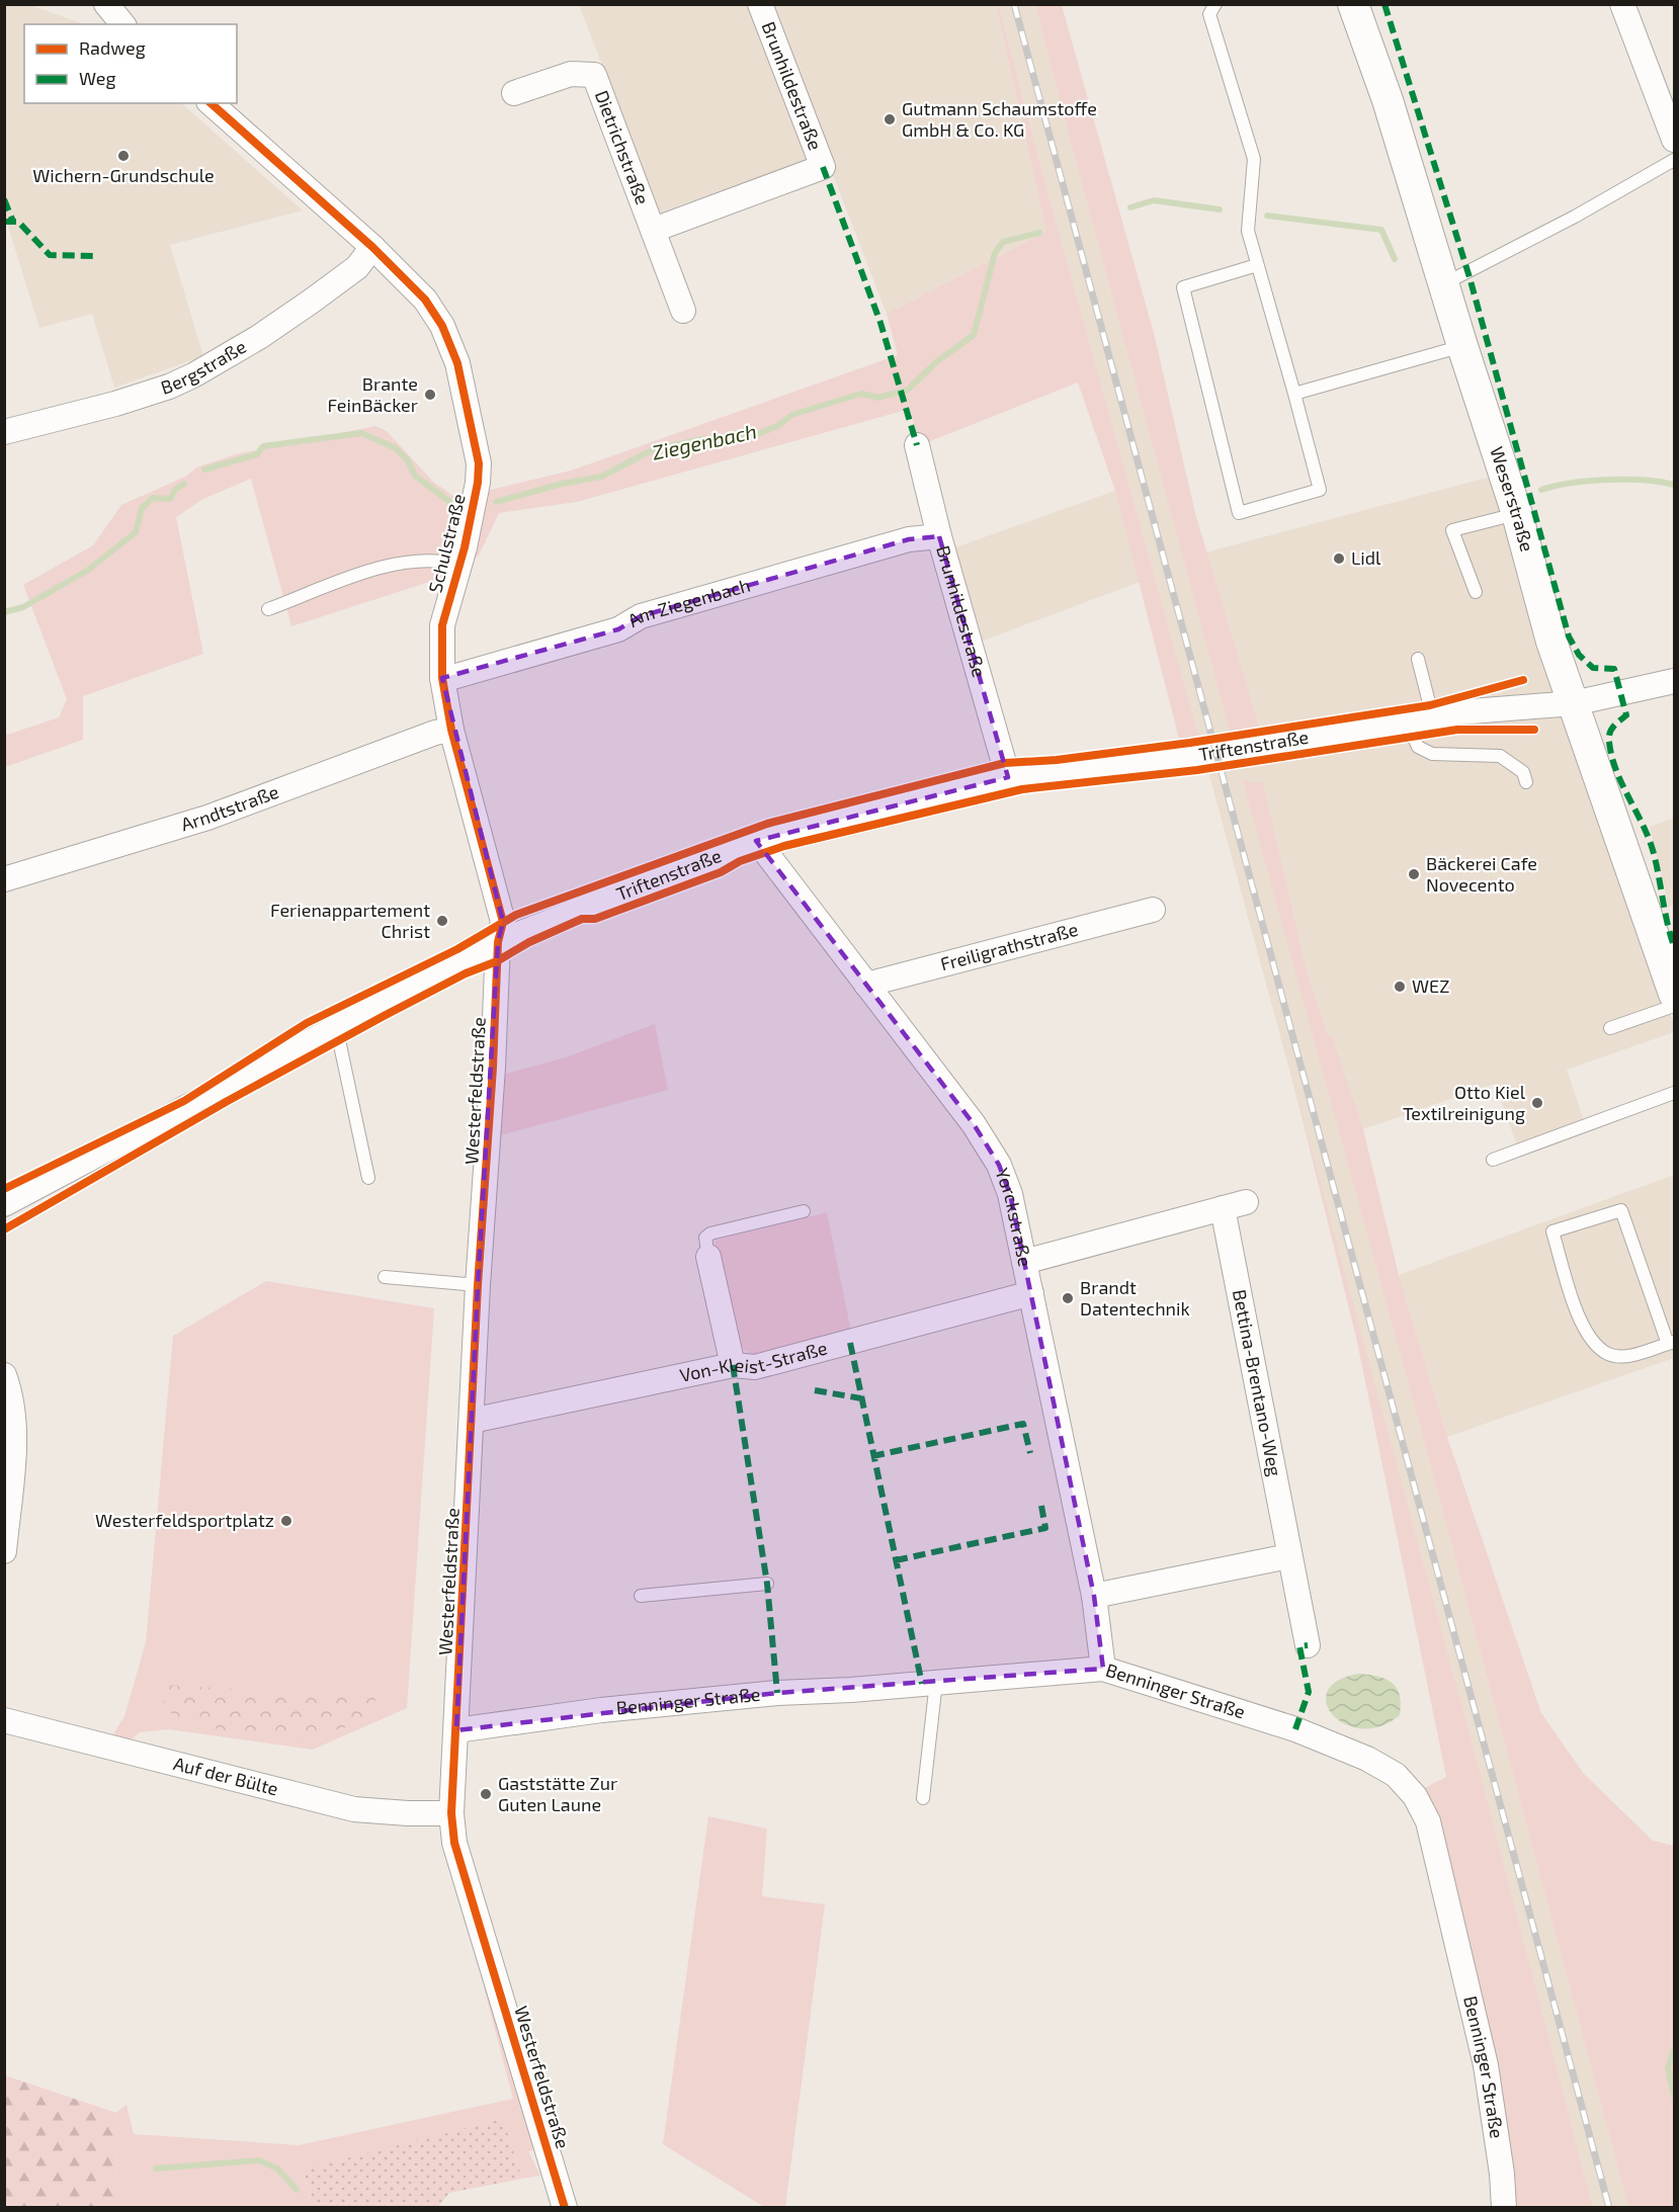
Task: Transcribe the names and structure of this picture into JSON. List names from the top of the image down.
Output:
{
  "streets": {
    "street": [
      "Brunhildestraße",
      "Dietrichstraße",
      "Bergstraße",
      "Weserstraße",
      "Schulstraße",
      "Am Ziegenbach",
      "Triftenstraße",
      "Arndtstraße",
      "Freiligrathstraße",
      "Westerfeldstraße",
      "Yorckstraße",
      "Von-Kleist-Straße",
      "Bettina-Brentano-Weg",
      "Benninger Straße",
      "Auf der Bülte"
    ]
  },
  "crossings": [
    ["Brunhildestraße", "Dietrichstraße"],
    ["Brunhildestraße", "Am Ziegenbach"],
    ["Brunhildestraße", "Triftenstraße"],
    ["Bergstraße", "Schulstraße"],
    ["Weserstraße", "Triftenstraße"],
    ["Schulstraße", "Am Ziegenbach"],
    ["Schulstraße", "Triftenstraße"],
    ["Schulstraße", "Arndtstraße"],
    ["Schulstraße", "Westerfeldstraße"],
    ["Triftenstraße", "Westerfeldstraße"],
    ["Triftenstraße", "Yorckstraße"],
    ["Freiligrathstraße", "Yorckstraße"],
    ["Westerfeldstraße", "Von-Kleist-Straße"],
    ["Westerfeldstraße", "Benninger Straße"],
    ["Westerfeldstraße", "Auf der Bülte"],
    ["Yorckstraße", "Von-Kleist-Straße"],
    ["Yorckstraße", "Bettina-Brentano-Weg"],
    ["Yorckstraße", "Benninger Straße"]
  ],
  "water": ["Ziegenbach"],
  "places": [
    "Gutmann Schaumstoffe GmbH & Co. KG",
    "Wichern-Grundschule",
    "Brante FeinBäcker",
    "Lidl",
    "Bäckerei Cafe Novecento",
    "Ferienappartement Christ",
    "WEZ",
    "Otto Kiel Textilreinigung",
    "Brandt Datentechnik",
    "Westerfeldsportplatz",
    "Gaststätte Zur Guten Laune"
  ],
  "legend": ["Radweg", "Weg"]
}
